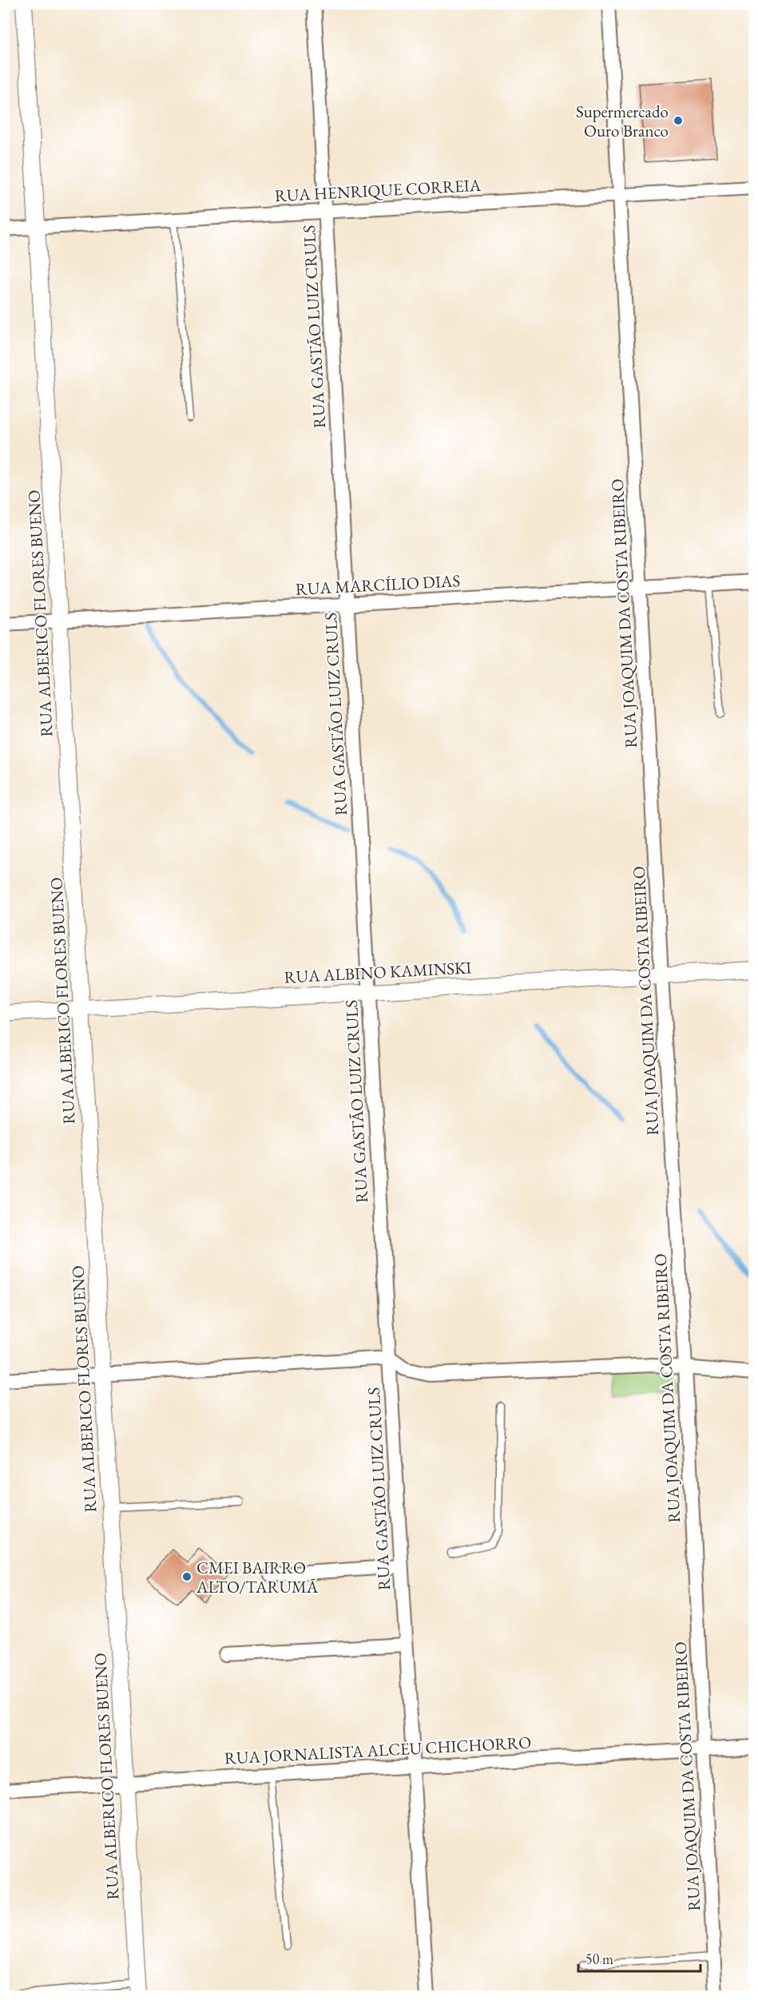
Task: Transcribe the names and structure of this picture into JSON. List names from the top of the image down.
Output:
{
  "streets": {
    "street": [
      "RUA HENRIQUE CORREIA",
      "RUA GASTÃO LUIZ CRULS",
      "RUA MARCÍLIO DIAS",
      "RUA ALBERICO FLORES BUENO",
      "RUA JOAQUIM DA COSTA RIBEIRO",
      "RUA ALBINO KAMINSKI",
      "RUA JORNALISTA ALCEU CHICHORRO"
    ]
  },
  "crossings": [
    ["RUA HENRIQUE CORREIA", "RUA GASTÃO LUIZ CRULS"],
    ["RUA HENRIQUE CORREIA", "RUA ALBERICO FLORES BUENO"],
    ["RUA HENRIQUE CORREIA", "RUA JOAQUIM DA COSTA RIBEIRO"],
    ["RUA GASTÃO LUIZ CRULS", "RUA MARCÍLIO DIAS"],
    ["RUA GASTÃO LUIZ CRULS", "RUA ALBINO KAMINSKI"],
    ["RUA GASTÃO LUIZ CRULS", "RUA JORNALISTA ALCEU CHICHORRO"],
    ["RUA MARCÍLIO DIAS", "RUA ALBERICO FLORES BUENO"],
    ["RUA MARCÍLIO DIAS", "RUA JOAQUIM DA COSTA RIBEIRO"],
    ["RUA ALBERICO FLORES BUENO", "RUA ALBINO KAMINSKI"],
    ["RUA ALBERICO FLORES BUENO", "RUA JORNALISTA ALCEU CHICHORRO"],
    ["RUA JOAQUIM DA COSTA RIBEIRO", "RUA ALBINO KAMINSKI"],
    ["RUA JOAQUIM DA COSTA RIBEIRO", "RUA JORNALISTA ALCEU CHICHORRO"]
  ],
  "places": ["Supermercado Ouro Branco", "CMEI BAIRRO ALTO/TARUMÃ"],
  "scale_bar": "50 m"
}
